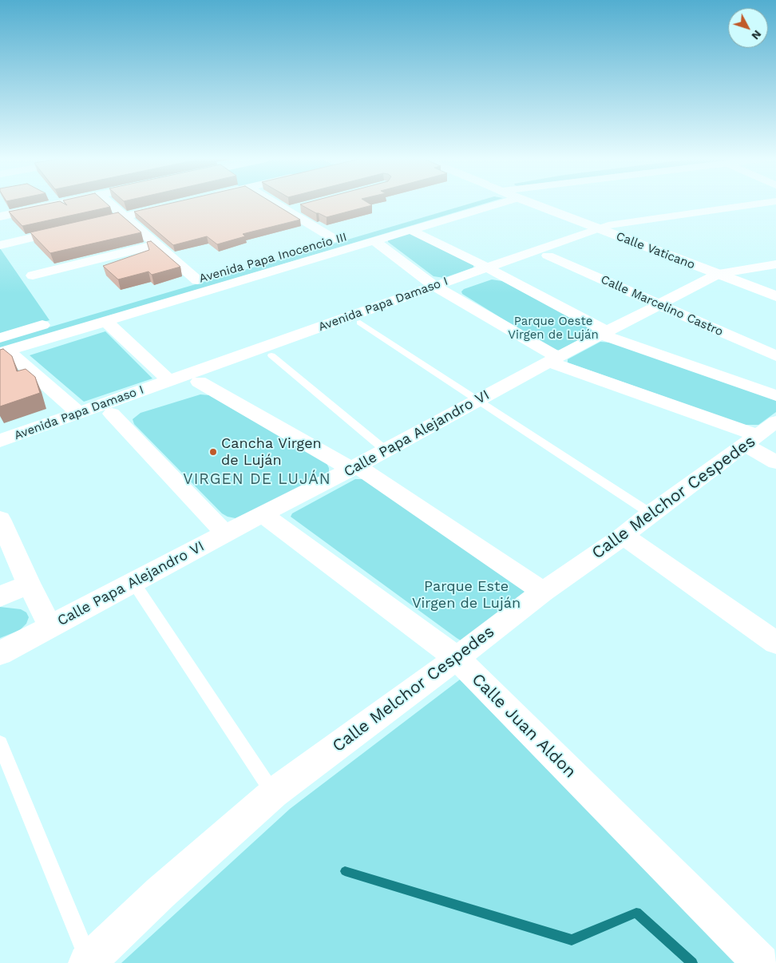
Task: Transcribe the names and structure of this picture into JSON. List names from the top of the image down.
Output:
{
  "streets": {
    "street": [
      "Calle Vaticano",
      "Avenida Papa Inocencio III",
      "Avenida Papa Damaso I",
      "Calle Marcelino Castro",
      "Calle Papa Alejandro VI",
      "Calle Melchor Cespedes",
      "Calle Juan Aldon"
    ]
  },
  "crossings": [
    ["Calle Vaticano", "Avenida Papa Damaso I"],
    ["Calle Vaticano", "Calle Papa Alejandro VI"],
    ["Avenida Papa Damaso I", "Calle Marcelino Castro"],
    ["Calle Marcelino Castro", "Calle Papa Alejandro VI"],
    ["Calle Papa Alejandro VI", "Calle Juan Aldon"],
    ["Calle Melchor Cespedes", "Calle Juan Aldon"]
  ],
  "districts": ["VIRGEN DE LUJÁN"],
  "parks": ["Parque Oeste Virgen de Luján", "Parque Este Virgen de Luján"],
  "places": ["Cancha Virgen de Luján"],
  "north": "bottom right"
}
